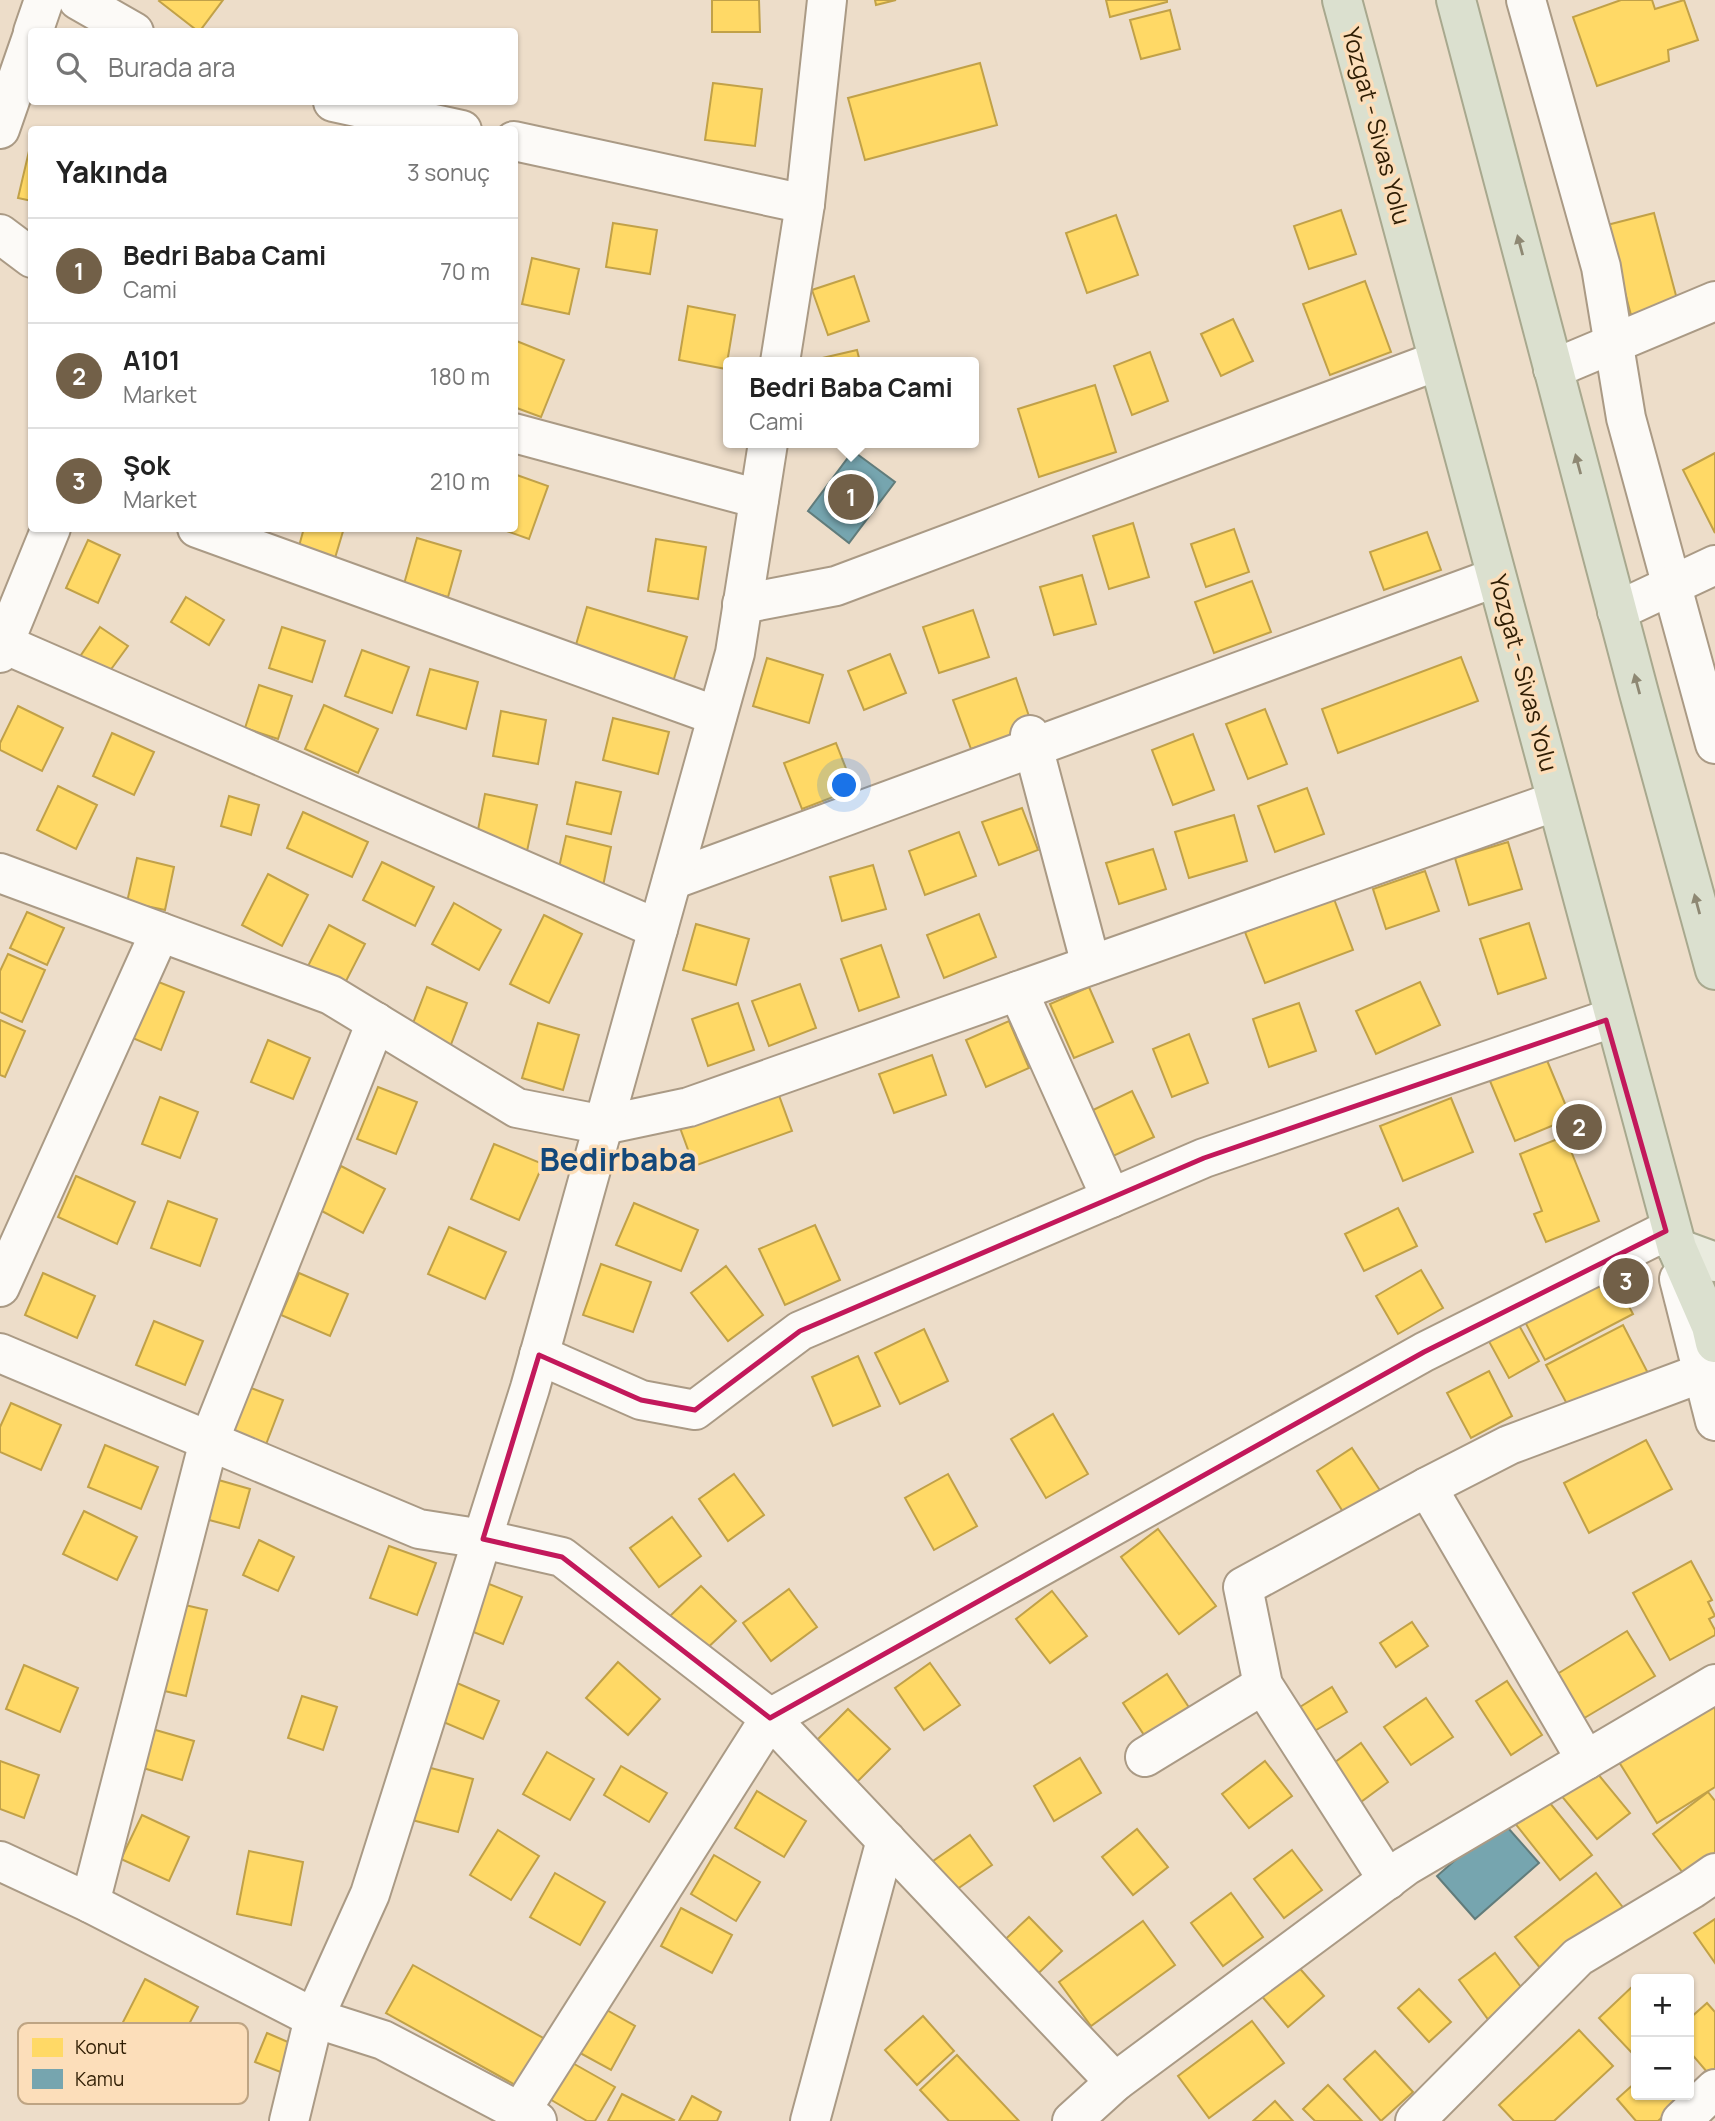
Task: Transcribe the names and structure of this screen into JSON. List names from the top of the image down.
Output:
{
  "streets": {
    "highway": ["Yozgat - Sivas Yolu"]
  },
  "districts": ["Bedirbaba"],
  "legend": ["Konut", "Kamu"],
  "page": {
    "search": "Burada ara",
    "heading": ["Yakında", "3 sonuç"],
    "list": [
      {
        "mark": "1",
        "name": "Bedri Baba Cami",
        "note": "Cami",
        "value": "70 m"
      },
      {
        "mark": "2",
        "name": "A101",
        "note": "Market",
        "value": "180 m"
      },
      {
        "mark": "3",
        "name": "Şok",
        "note": "Market",
        "value": "210 m"
      }
    ],
    "popup": ["Bedri Baba Cami", "Cami"],
    "pins": ["1", "2", "3"],
    "map_buttons": ["+", "−"]
  }
}
